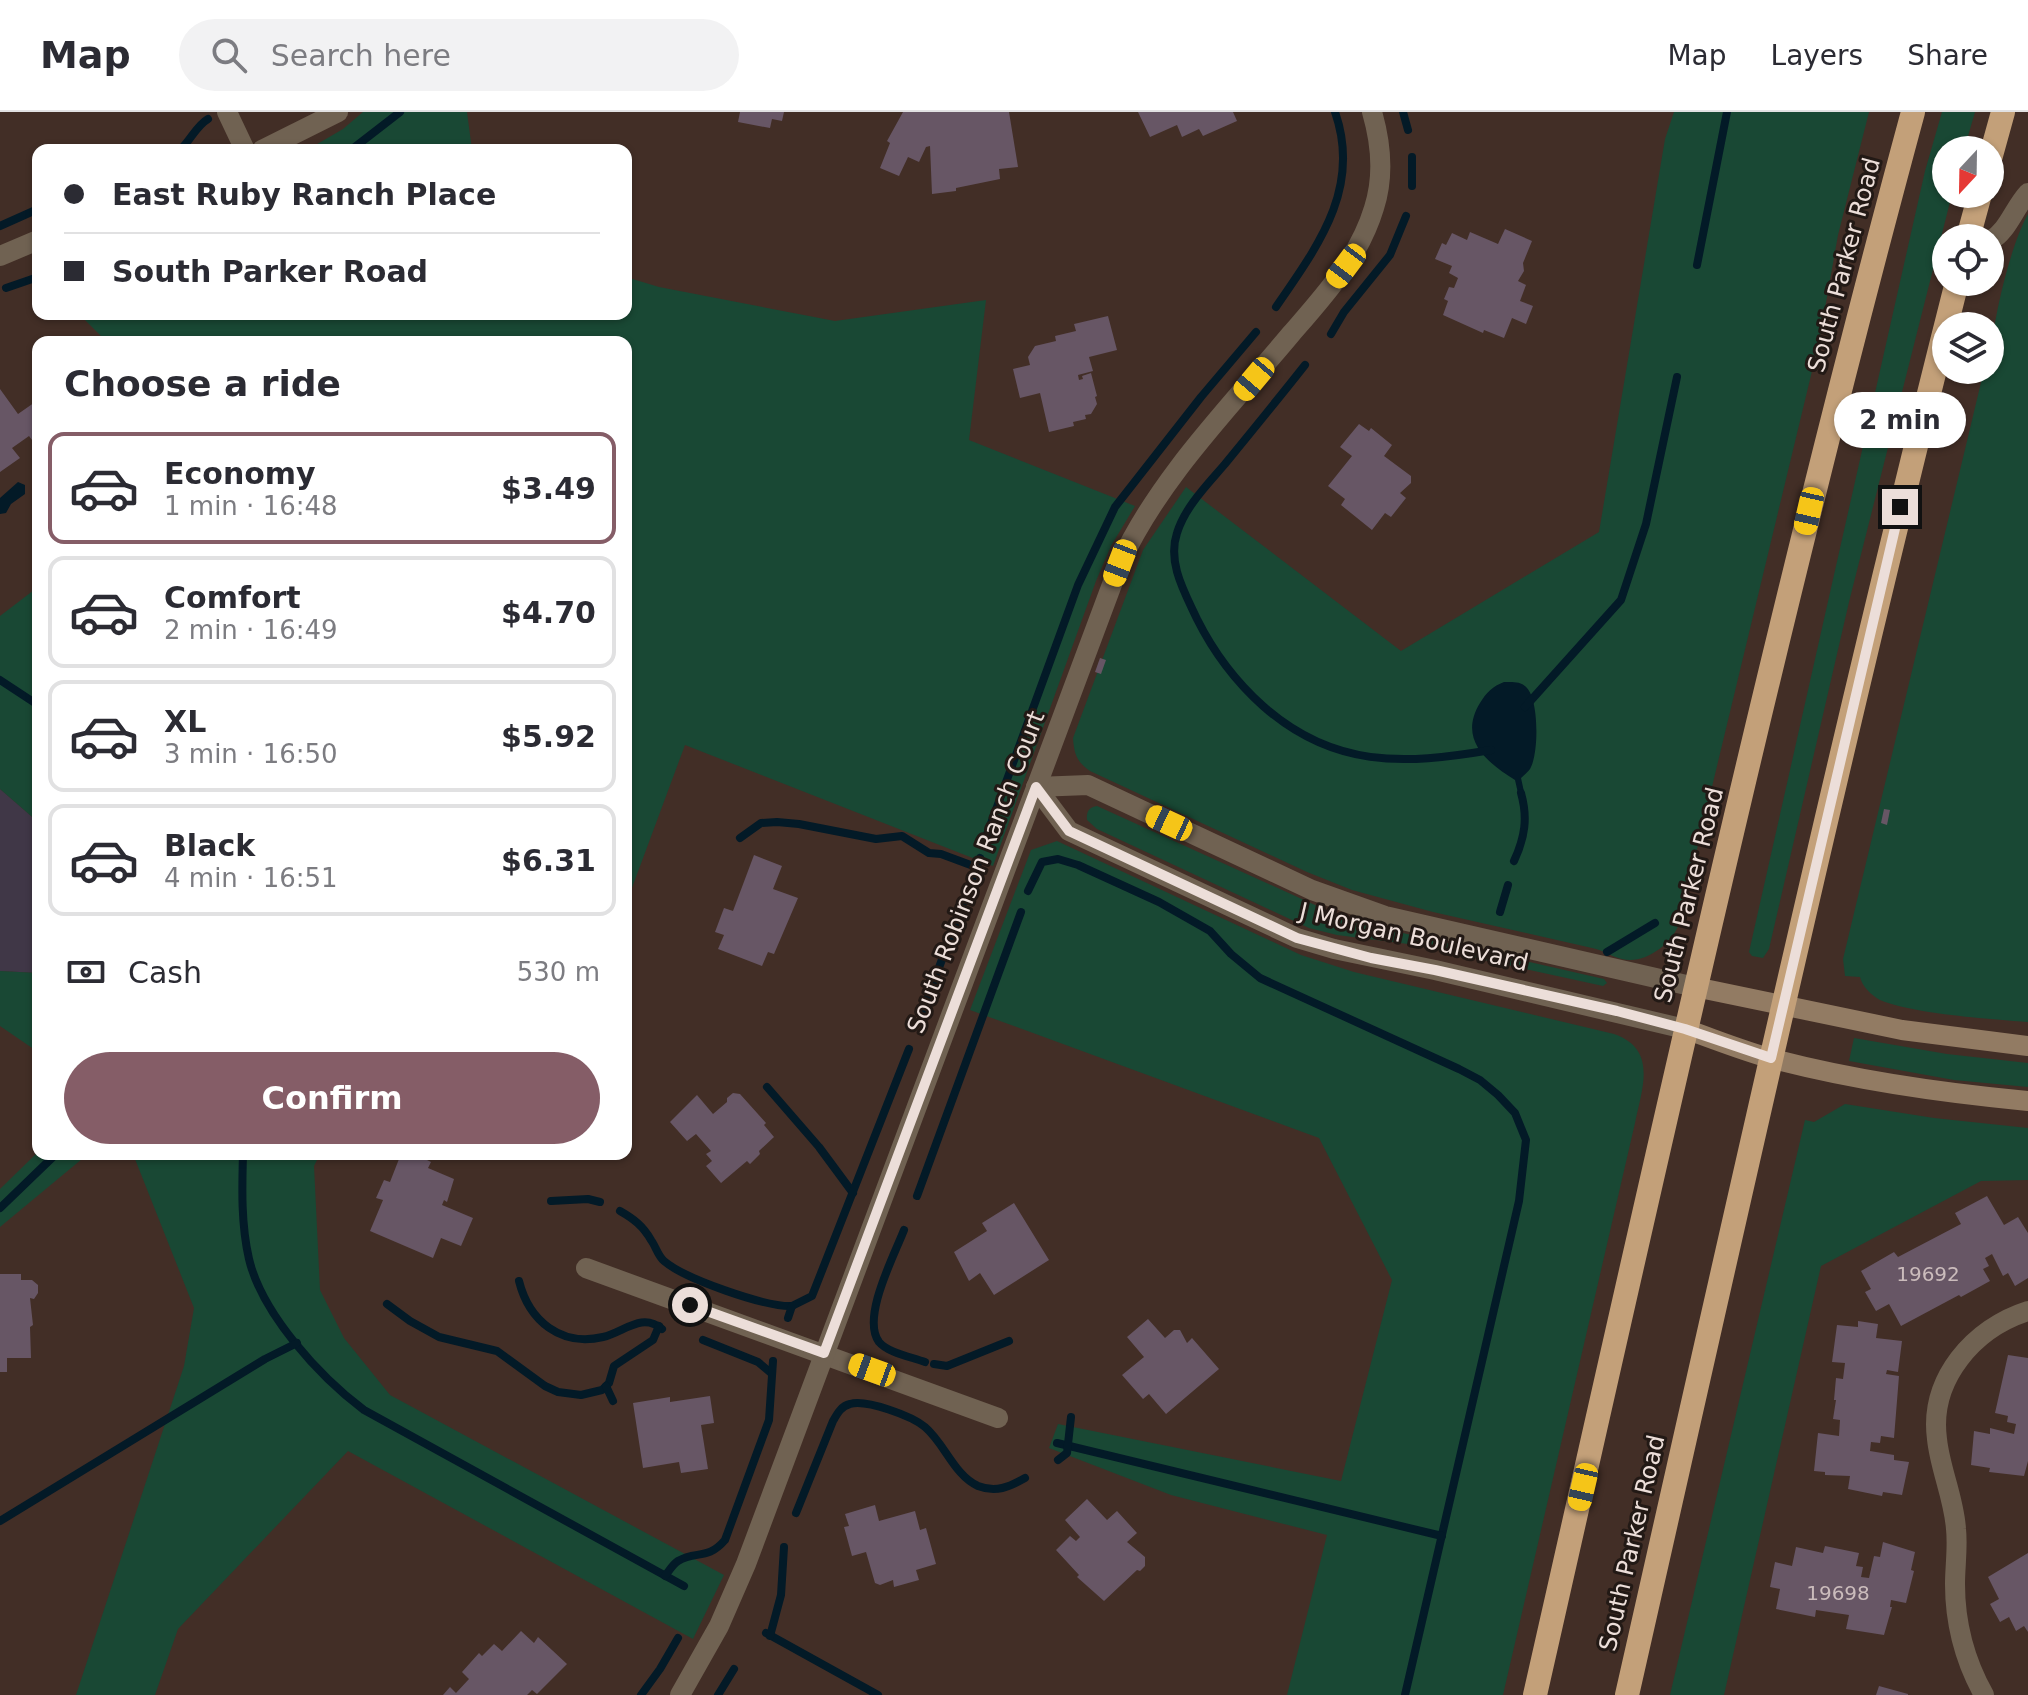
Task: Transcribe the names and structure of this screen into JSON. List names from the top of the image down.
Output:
{
  "streets": {
    "highway": ["South Parker Road"],
    "street": ["South Robinson Ranch Court", "J Morgan Boulevard"]
  },
  "crossings": [
    ["South Parker Road", "J Morgan Boulevard"],
    ["South Robinson Ranch Court", "J Morgan Boulevard"]
  ],
  "house_numbers": ["19692", "19698"],
  "north": "bottom",
  "page": {
    "header": "Map",
    "search": "Search here",
    "nav": ["Map", "Layers", "Share"],
    "banner": ["East Ruby Ranch Place", "South Parker Road"],
    "heading": "Choose a ride",
    "bubble": "2 min",
    "list": [
      {
        "name": "Economy",
        "note": "1 min · 16:48",
        "value": "$3.49"
      },
      {
        "name": "Comfort",
        "note": "2 min · 16:49",
        "value": "$4.70"
      },
      {
        "name": "XL",
        "note": "3 min · 16:50",
        "value": "$5.92"
      },
      {
        "name": "Black",
        "note": "4 min · 16:51",
        "value": "$6.31"
      }
    ],
    "pay": ["Cash", "530 m"],
    "buttons": "Confirm"
  }
}
